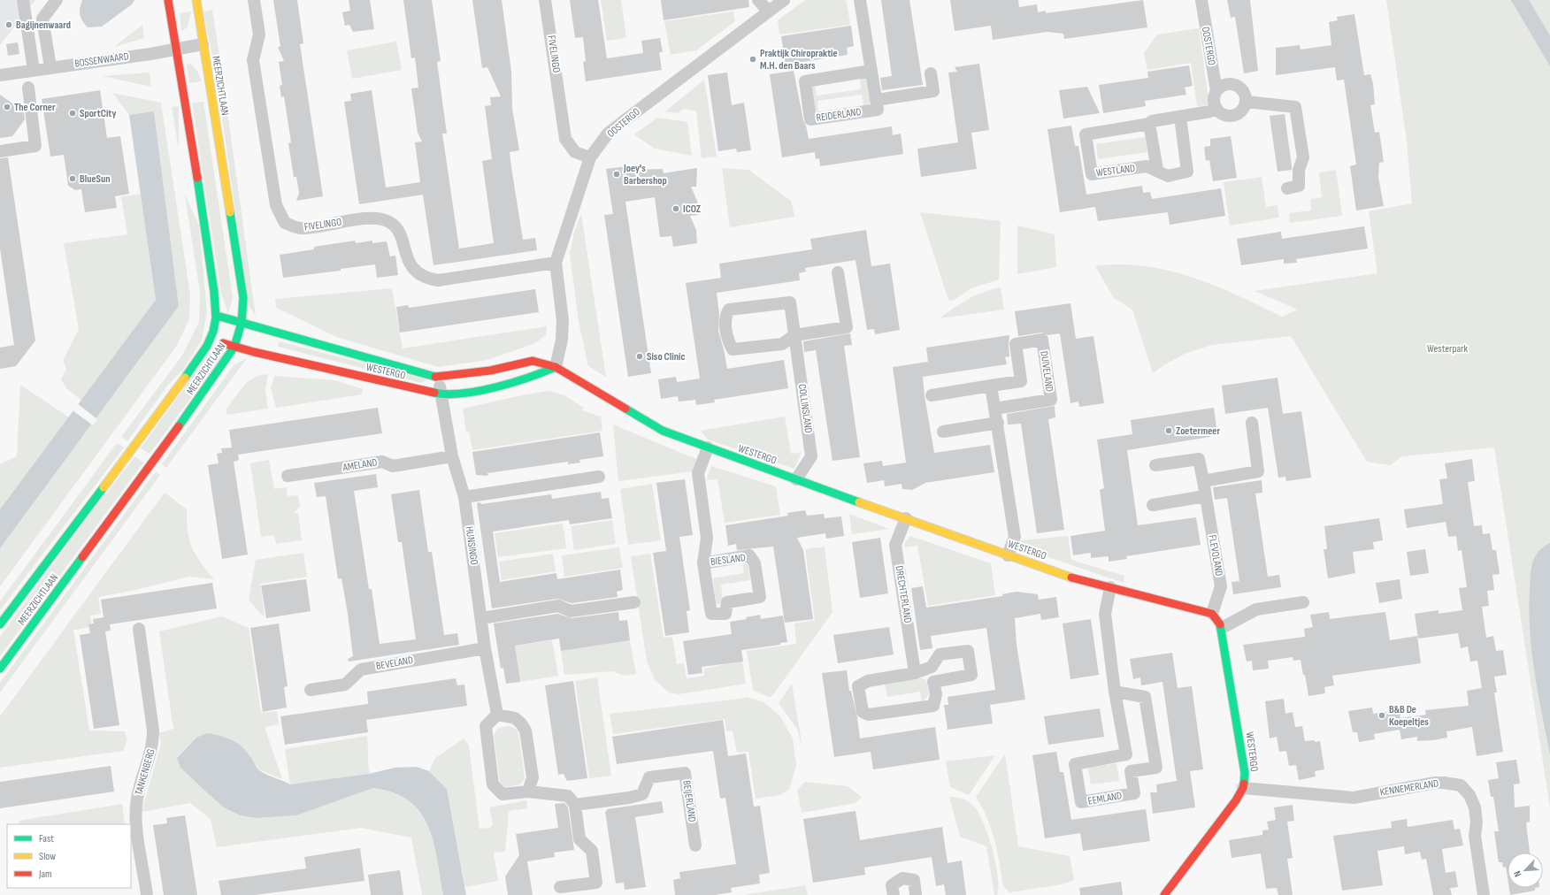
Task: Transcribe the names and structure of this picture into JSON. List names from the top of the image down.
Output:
{
  "streets": {
    "street": [
      "OOSTERGO",
      "FIVELINGO",
      "BOSSENWAARD",
      "MEERZICHTLAAN",
      "REIDERLAND",
      "WESTLAND",
      "WESTERGO",
      "DUIVELAND",
      "COLLINSLAND",
      "AMELAND",
      "HUNSINGO",
      "FLEVOLAND",
      "BIESLAND",
      "DRECHTERLAND",
      "BEVELAND",
      "TANKENBERG",
      "KENNEMERLAND",
      "EEMLAND",
      "BEIJERLAND"
    ]
  },
  "crossings": [
    ["OOSTERGO", "FIVELINGO"],
    ["OOSTERGO", "WESTLAND"],
    ["OOSTERGO", "WESTERGO"],
    ["BOSSENWAARD", "MEERZICHTLAAN"],
    ["MEERZICHTLAAN", "WESTERGO"],
    ["WESTERGO", "COLLINSLAND"],
    ["WESTERGO", "HUNSINGO"],
    ["WESTERGO", "FLEVOLAND"],
    ["WESTERGO", "BIESLAND"],
    ["WESTERGO", "DRECHTERLAND"],
    ["WESTERGO", "KENNEMERLAND"],
    ["WESTERGO", "EEMLAND"],
    ["AMELAND", "HUNSINGO"],
    ["HUNSINGO", "BEVELAND"]
  ],
  "parks": ["Westerpark"],
  "places": [
    "Bagijnenwaard",
    "Praktijk Chiropraktie M.H. den Baars",
    "The Corner",
    "SportCity",
    "Joey's Barbershop",
    "BlueSun",
    "ICOZ",
    "Siso Clinic",
    "Zoetermeer",
    "B&B De Koepeltjes"
  ],
  "legend": ["Fast", "Slow", "Jam"],
  "north": "bottom left"
}
